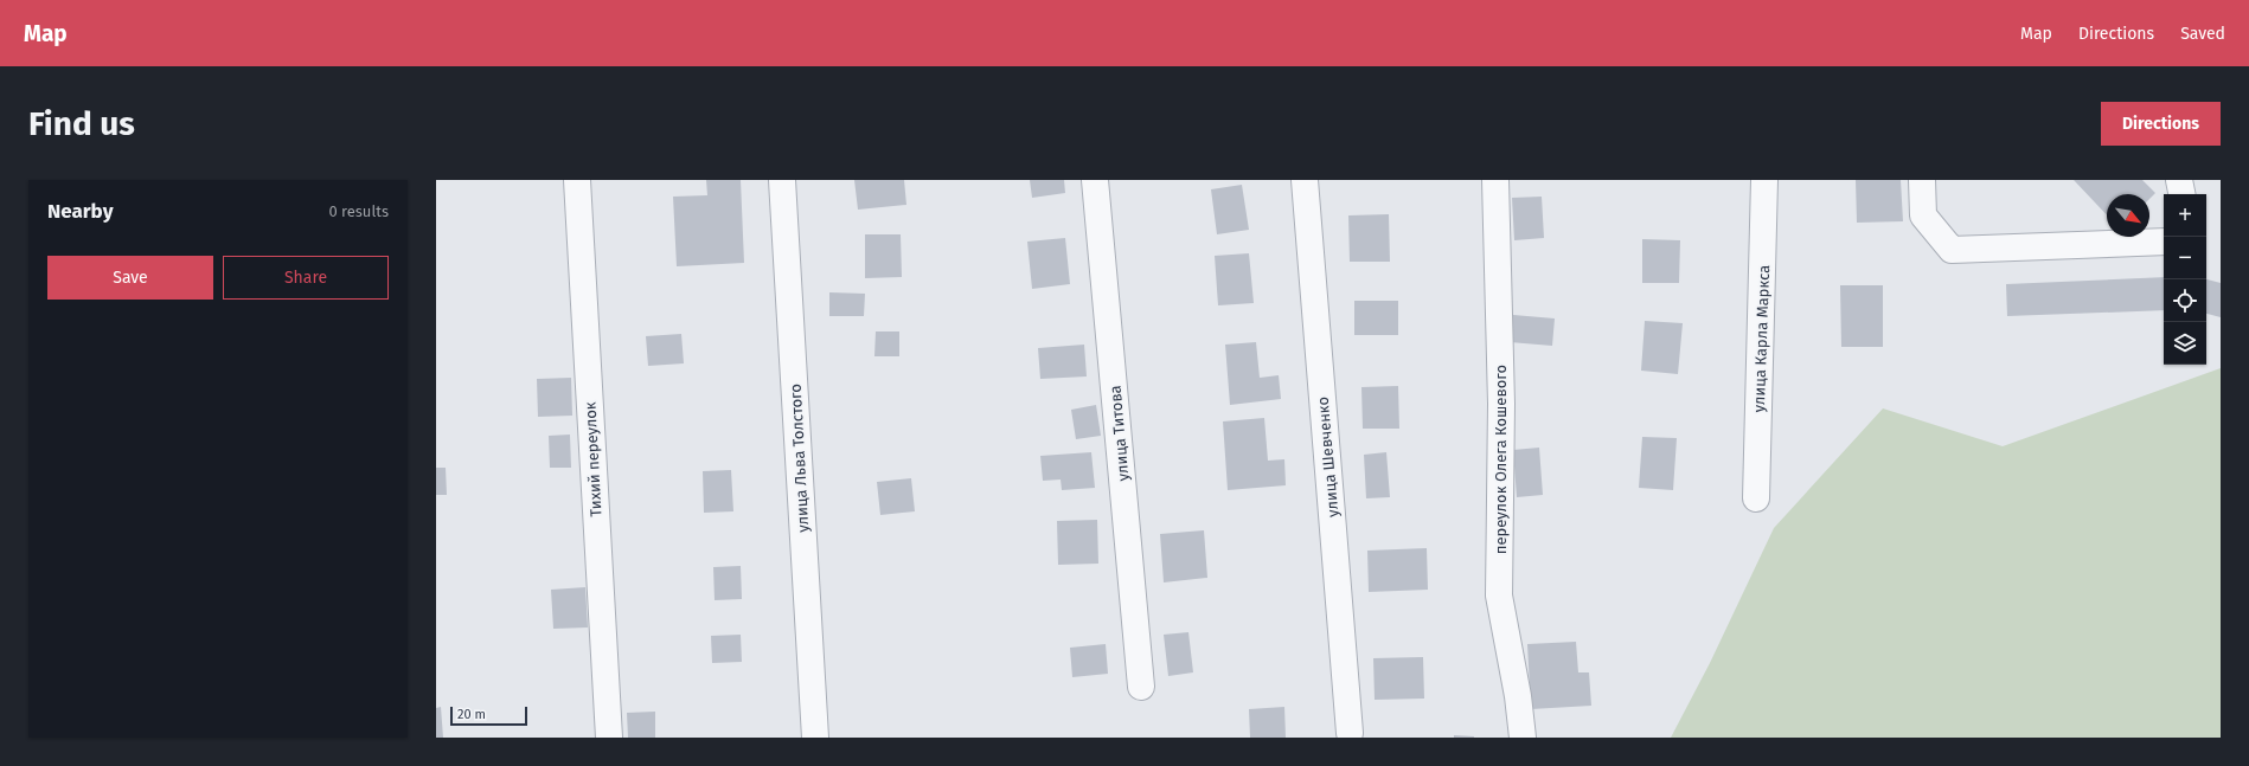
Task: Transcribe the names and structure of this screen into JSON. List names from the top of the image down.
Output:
{
  "streets": {
    "street": [
      "улица Карла Маркса",
      "улица Титова",
      "улица Шевченко",
      "улица Льва Толстого",
      "Тихий переулок",
      "переулок Олега Кошевого"
    ]
  },
  "scale_bar": "20 m",
  "north": "bottom right",
  "page": {
    "header": "Map",
    "nav": ["Map", "Directions", "Saved"],
    "buttons": [
      "Directions",
      ["Save", "Share"]
    ],
    "title": "Find us",
    "heading": ["Nearby", "0 results"],
    "map_buttons": ["+", "−"],
    "scale": "20 m"
  }
}
